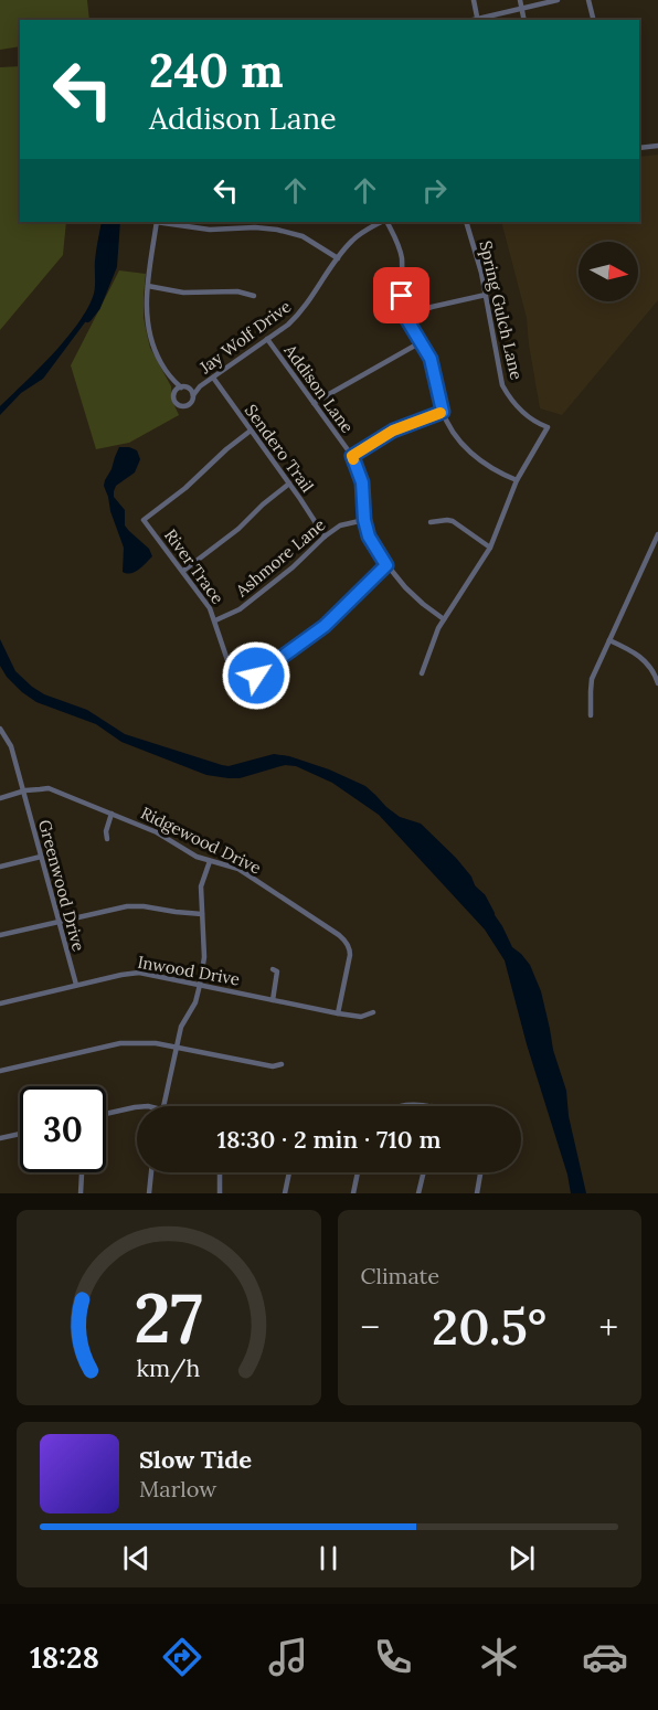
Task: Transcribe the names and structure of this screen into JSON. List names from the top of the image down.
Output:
{
  "streets": {
    "street": [
      "Spring Gulch Lane",
      "Jay Wolf Drive",
      "Addison Lane",
      "Sendero Trail",
      "Ashmore Lane",
      "River Trace",
      "Ridgewood Drive",
      "Greenwood Drive",
      "Inwood Drive"
    ]
  },
  "crossings": [
    ["Spring Gulch Lane", "Addison Lane"],
    ["Jay Wolf Drive", "Addison Lane"],
    ["Jay Wolf Drive", "Sendero Trail"],
    ["Addison Lane", "Ashmore Lane"],
    ["Addison Lane", "River Trace"],
    ["Sendero Trail", "Ashmore Lane"],
    ["Sendero Trail", "River Trace"],
    ["Ashmore Lane", "River Trace"],
    ["Ridgewood Drive", "Greenwood Drive"],
    ["Ridgewood Drive", "Inwood Drive"],
    ["Greenwood Drive", "Inwood Drive"]
  ],
  "north": "right",
  "page": {
    "turn": ["240 m", "Addison Lane"],
    "limit": "30",
    "trip": "18:30 · 2 min · 710 m",
    "tile": "Climate",
    "heat": ["−", "20.5°", "+"],
    "song": ["Slow Tide", "Marlow"],
    "tabs": "18:28",
    "gauge": ["27", "km/h"]
  }
}
